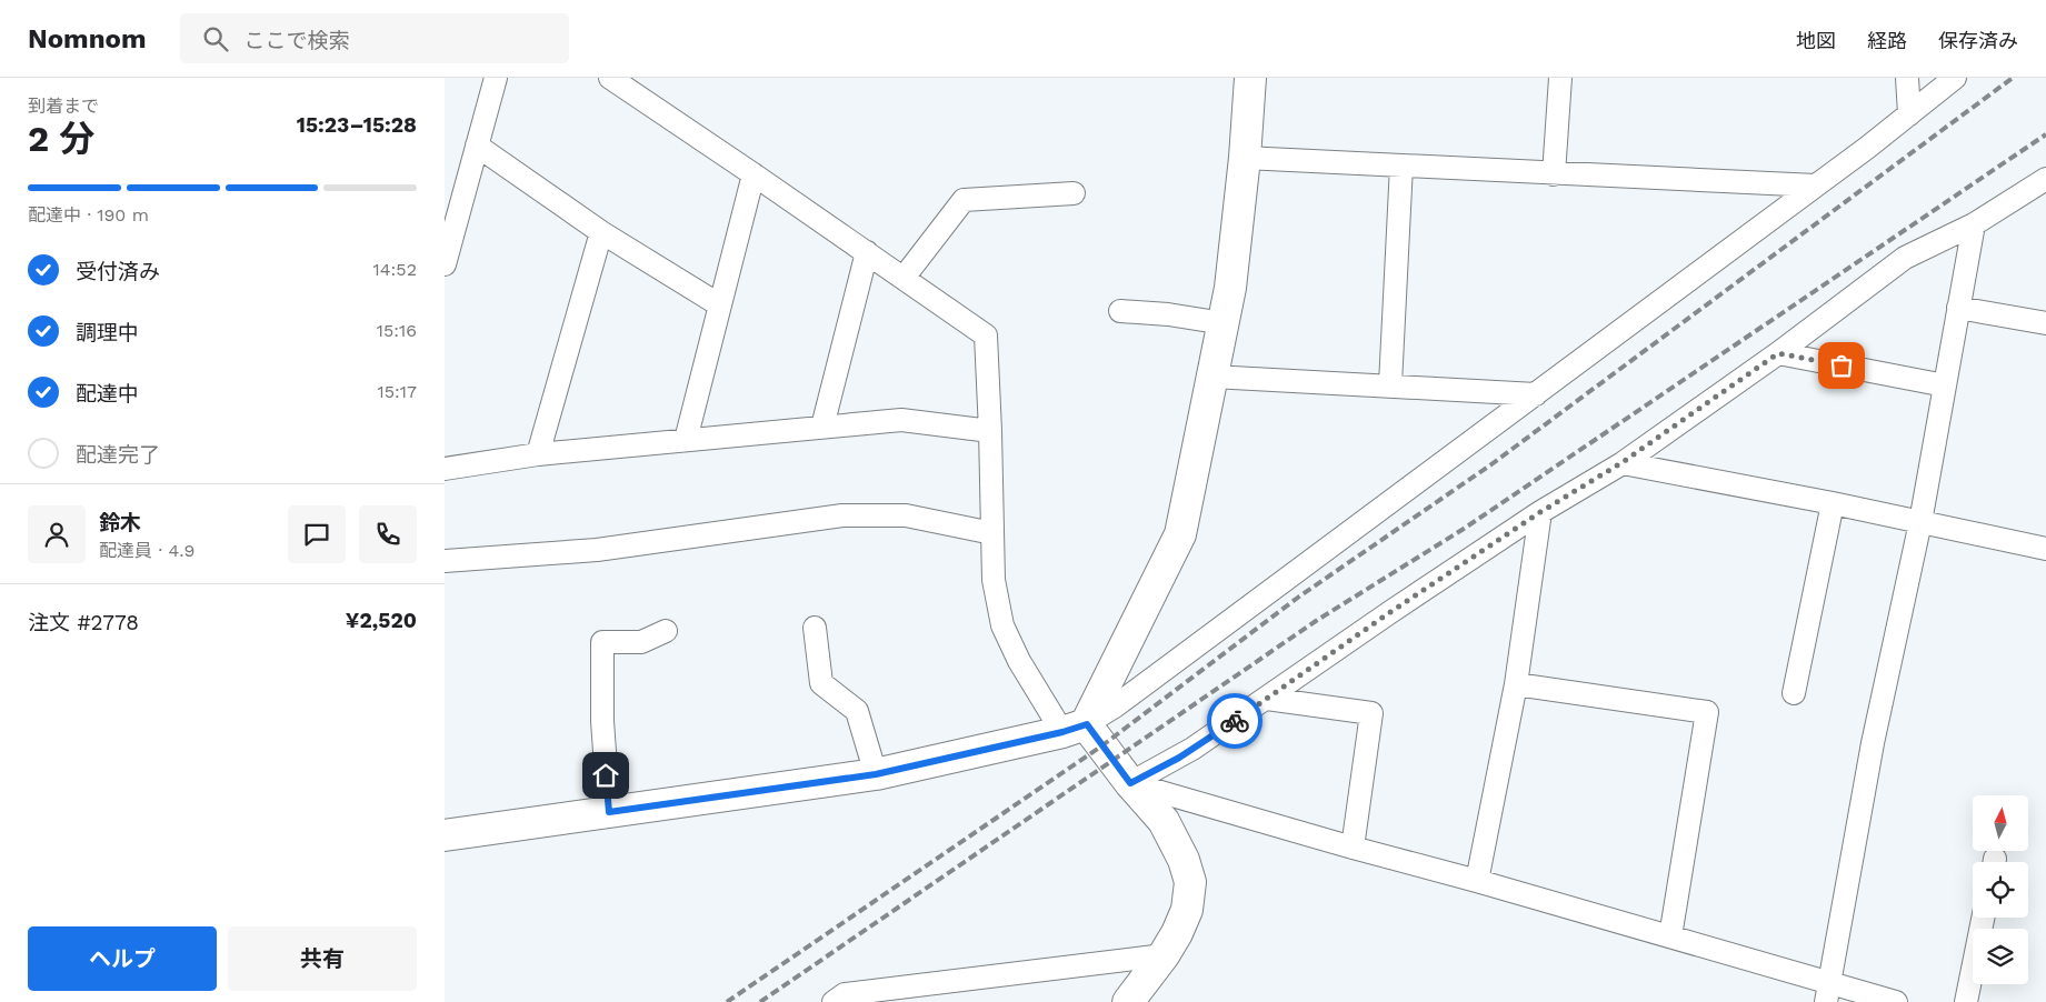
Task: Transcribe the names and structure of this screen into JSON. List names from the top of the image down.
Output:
{
  "north": "top",
  "page": {
    "header": "Nomnom",
    "search": "ここで検索",
    "nav": ["地図", "経路", "保存済み"],
    "heading": ["2 分", "到着まで", "15:23–15:28"],
    "panel": [
      "鈴木",
      "配達員 · 4.9",
      "注文 #2778",
      "¥2,520"
    ],
    "bar": "配達中 · 190 m",
    "list": [
      ["受付済み", "14:52"],
      ["調理中", "15:16"],
      ["配達中", "15:17"],
      "配達完了"
    ],
    "buttons": ["ヘルプ", "共有"]
  }
}
